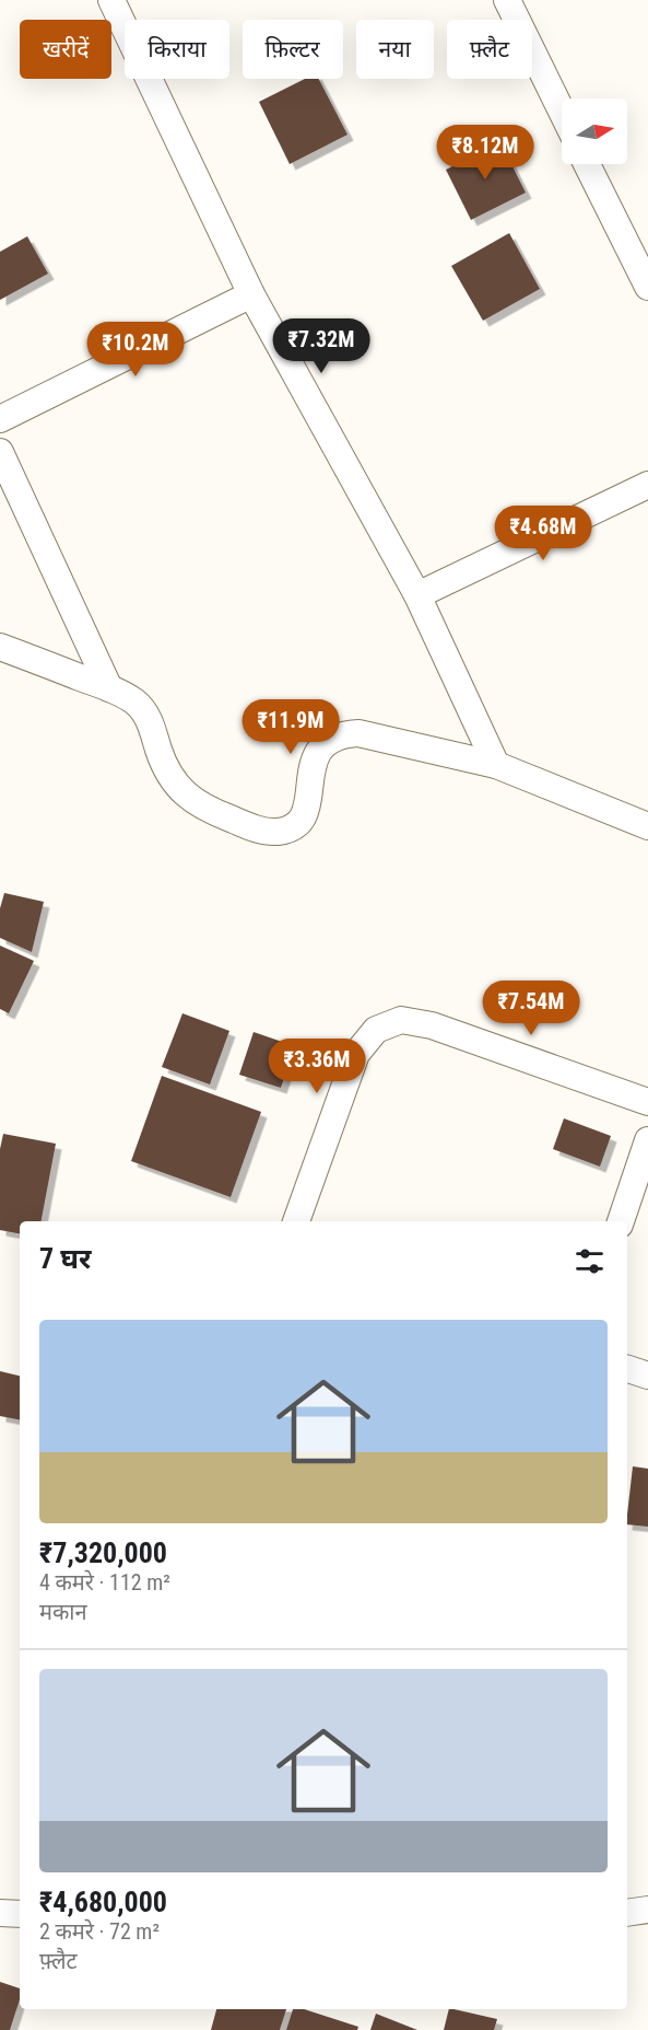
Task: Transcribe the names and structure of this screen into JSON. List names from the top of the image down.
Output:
{
  "north": "right",
  "page": {
    "chip": [
      "खरीदें",
      "किराया",
      "फ़िल्टर",
      "नया",
      "फ़्लैट"
    ],
    "price": [
      "₹8.12M",
      "₹7.32M",
      "₹10.2M",
      "₹4.68M",
      "₹11.9M",
      "₹7.54M",
      "₹3.36M"
    ],
    "heading": "7 घर",
    "list": [
      {
        "name": "₹7,320,000",
        "note": "4 कमरे · 112 m² · मकान"
      },
      {
        "name": "₹4,680,000",
        "note": "2 कमरे · 72 m² · फ़्लैट"
      }
    ]
  }
}
